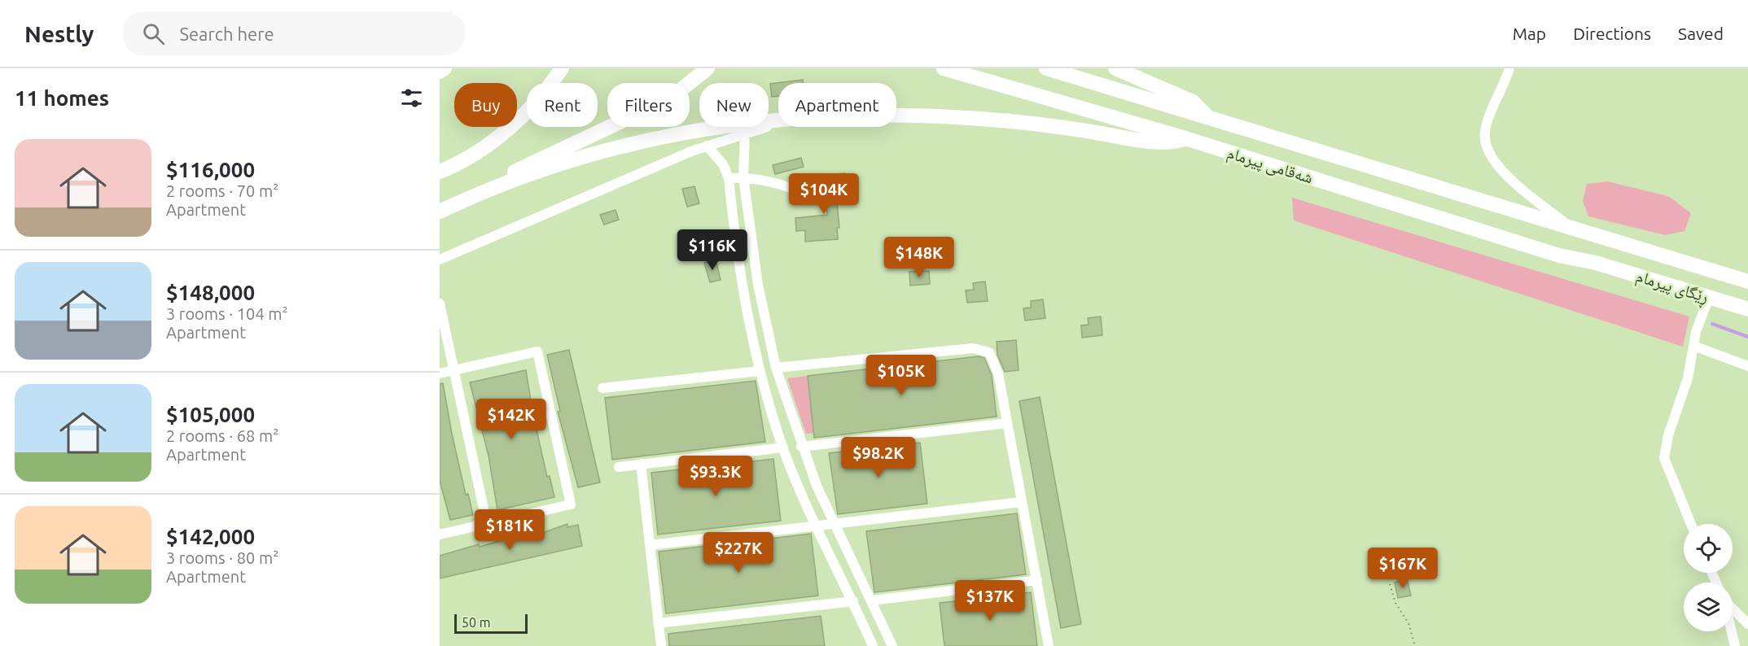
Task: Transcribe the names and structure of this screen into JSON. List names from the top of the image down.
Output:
{
  "streets": {
    "highway": ["شەقامی پیرمام", "ڕێگای پیرمام"]
  },
  "crossings": [
    ["شەقامی پیرمام", "ڕێگای پیرمام"]
  ],
  "scale_bar": "50 m",
  "page": {
    "header": "Nestly",
    "search": "Search here",
    "nav": ["Map", "Directions", "Saved"],
    "heading": "11 homes",
    "chip": [
      "Buy",
      "Rent",
      "Filters",
      "New",
      "Apartment"
    ],
    "list": [
      {
        "name": "$116,000",
        "note": "2 rooms · 70 m² · Apartment"
      },
      {
        "name": "$148,000",
        "note": "3 rooms · 104 m² · Apartment"
      },
      {
        "name": "$105,000",
        "note": "2 rooms · 68 m² · Apartment"
      },
      {
        "name": "$142,000",
        "note": "3 rooms · 80 m² · Apartment"
      }
    ],
    "price": [
      "$104K",
      "$116K",
      "$148K",
      "$105K",
      "$142K",
      "$98.2K",
      "$93.3K",
      "$181K",
      "$227K",
      "$167K",
      "$137K"
    ],
    "scale": "50 m"
  }
}
